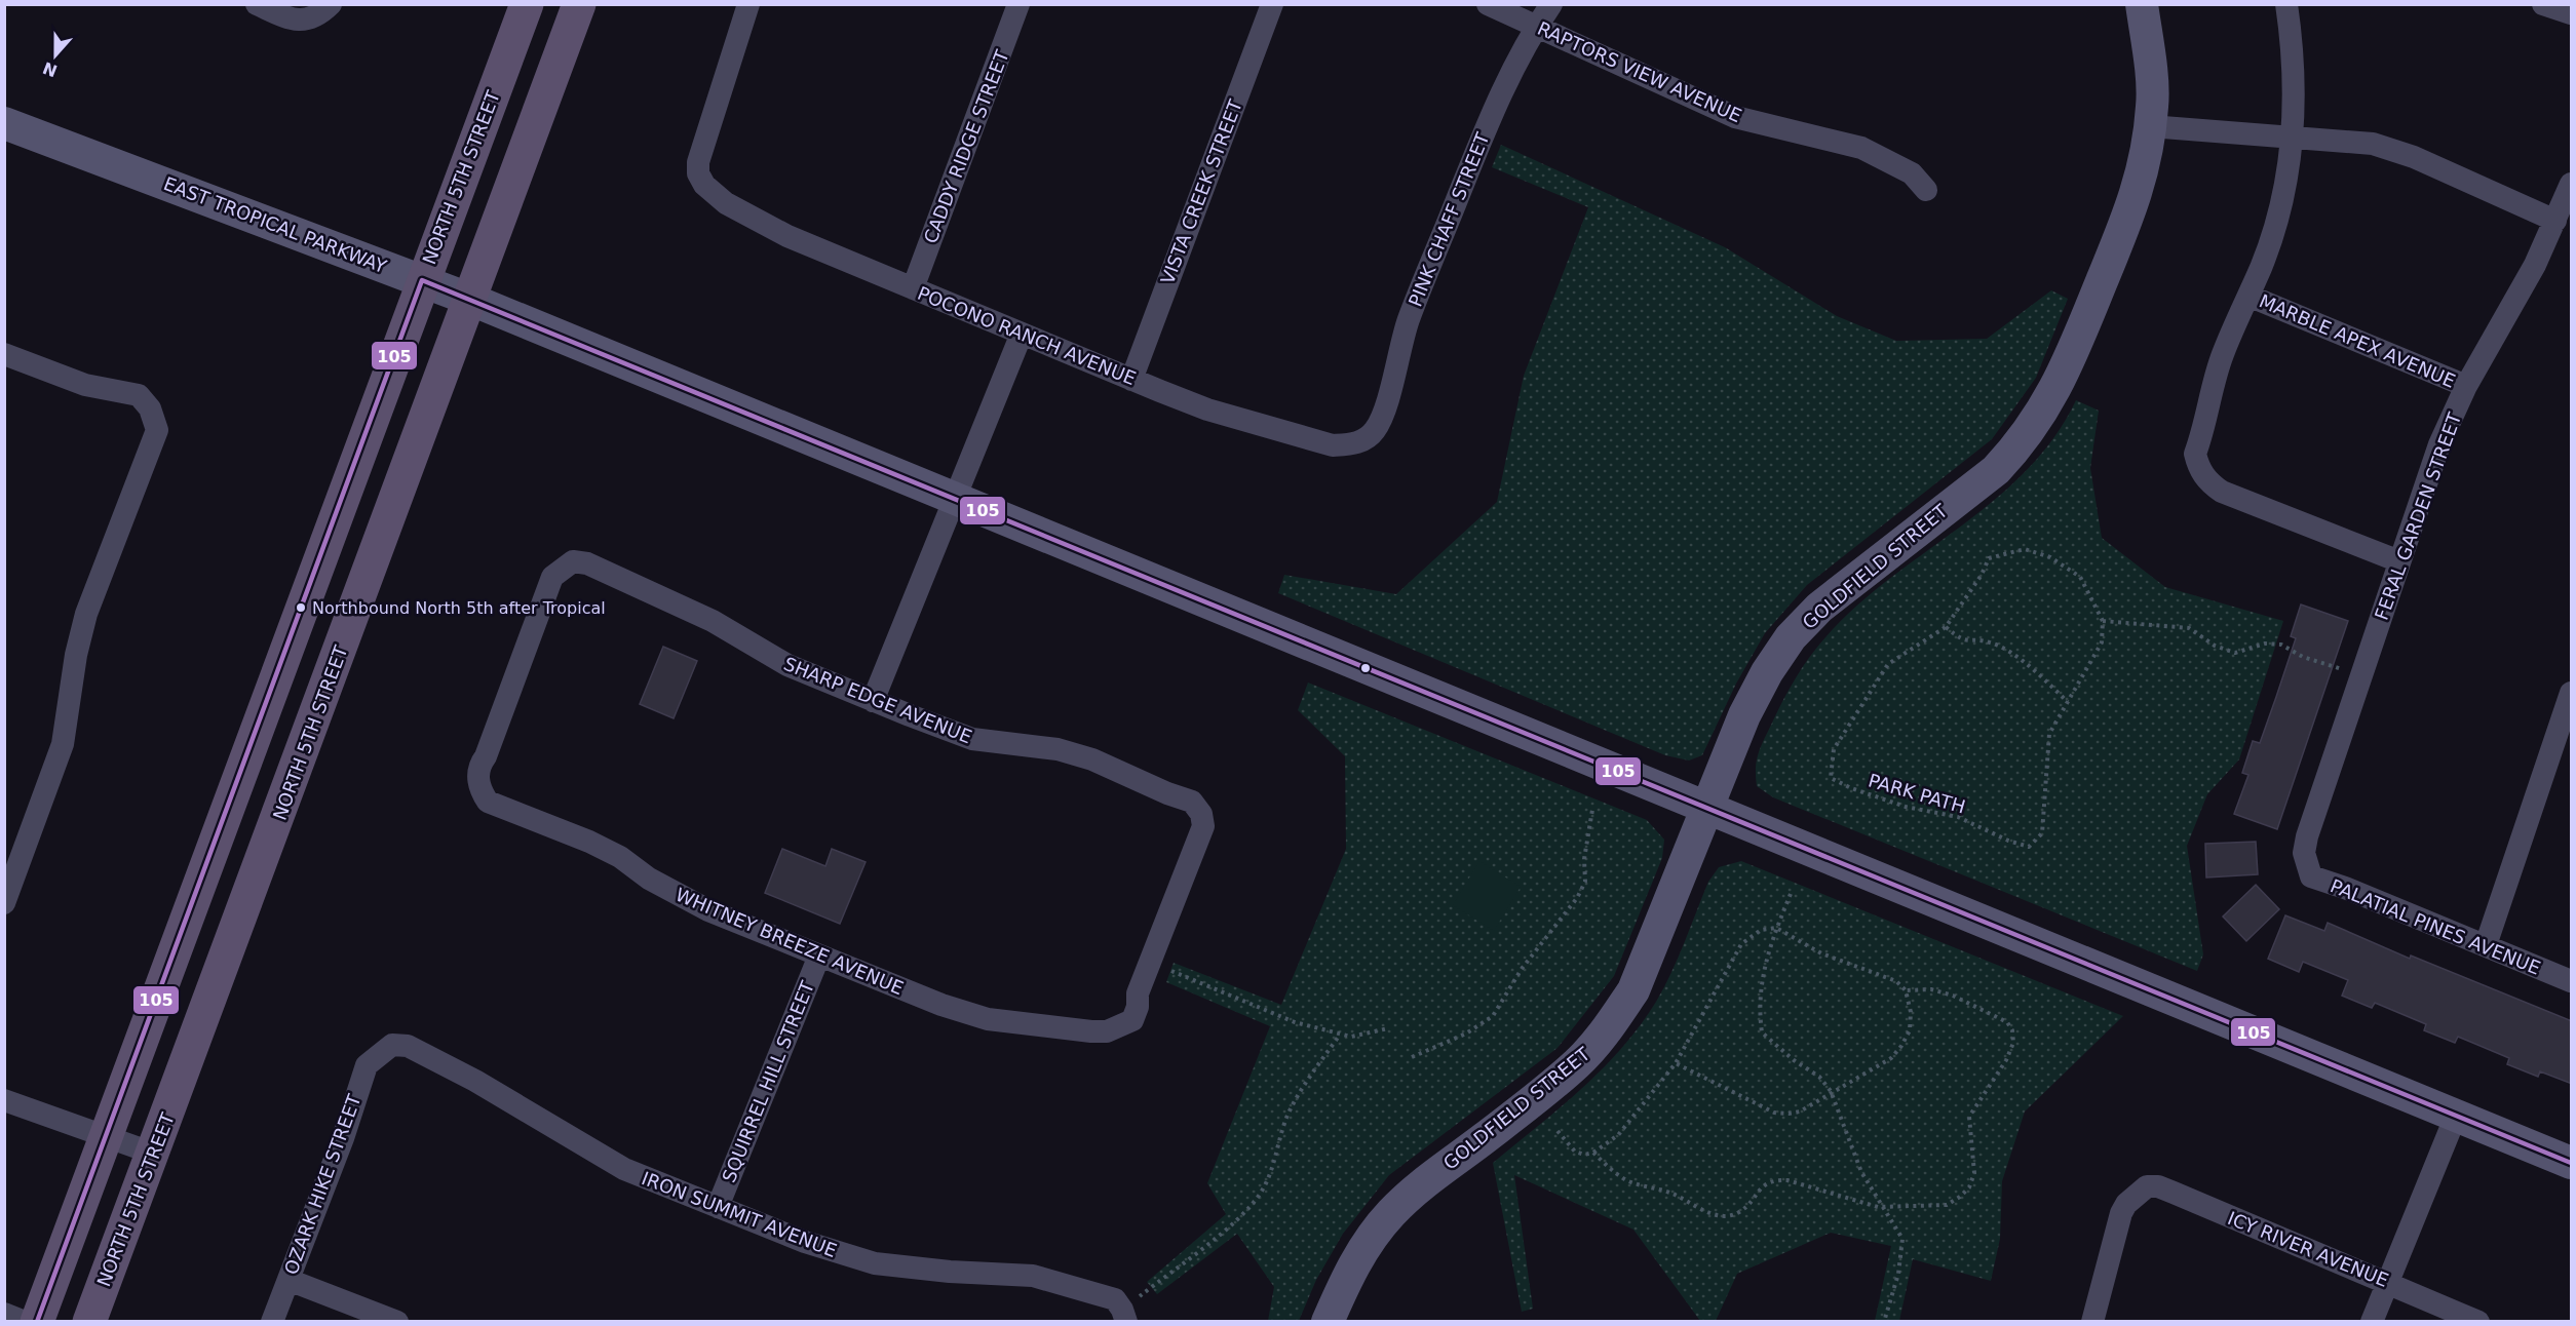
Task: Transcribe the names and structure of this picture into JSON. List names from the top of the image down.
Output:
{
  "streets": {
    "main road": ["NORTH 5TH STREET", "EAST TROPICAL PARKWAY", "GOLDFIELD STREET"],
    "street": [
      "RAPTORS VIEW AVENUE",
      "CADDY RIDGE STREET",
      "VISTA CREEK STREET",
      "PINK CHAFF STREET",
      "POCONO RANCH AVENUE",
      "MARBLE APEX AVENUE",
      "FERAL GARDEN STREET",
      "SHARP EDGE AVENUE",
      "PALATIAL PINES AVENUE",
      "WHITNEY BREEZE AVENUE",
      "SQUIRREL HILL STREET",
      "OZARK HIKE STREET",
      "IRON SUMMIT AVENUE",
      "ICY RIVER AVENUE"
    ],
    "path": ["PARK PATH"]
  },
  "crossings": [
    ["RAPTORS VIEW AVENUE", "PINK CHAFF STREET"],
    ["CADDY RIDGE STREET", "POCONO RANCH AVENUE"],
    ["NORTH 5TH STREET", "EAST TROPICAL PARKWAY"],
    ["VISTA CREEK STREET", "POCONO RANCH AVENUE"],
    ["PINK CHAFF STREET", "POCONO RANCH AVENUE"],
    ["EAST TROPICAL PARKWAY", "GOLDFIELD STREET"],
    ["MARBLE APEX AVENUE", "FERAL GARDEN STREET"],
    ["FERAL GARDEN STREET", "PALATIAL PINES AVENUE"],
    ["SHARP EDGE AVENUE", "WHITNEY BREEZE AVENUE"],
    ["WHITNEY BREEZE AVENUE", "SQUIRREL HILL STREET"],
    ["SQUIRREL HILL STREET", "IRON SUMMIT AVENUE"],
    ["OZARK HIKE STREET", "IRON SUMMIT AVENUE"]
  ],
  "places": ["Northbound North 5th after Tropical"],
  "lines": ["transit line 105"],
  "north": "bottom"
}
